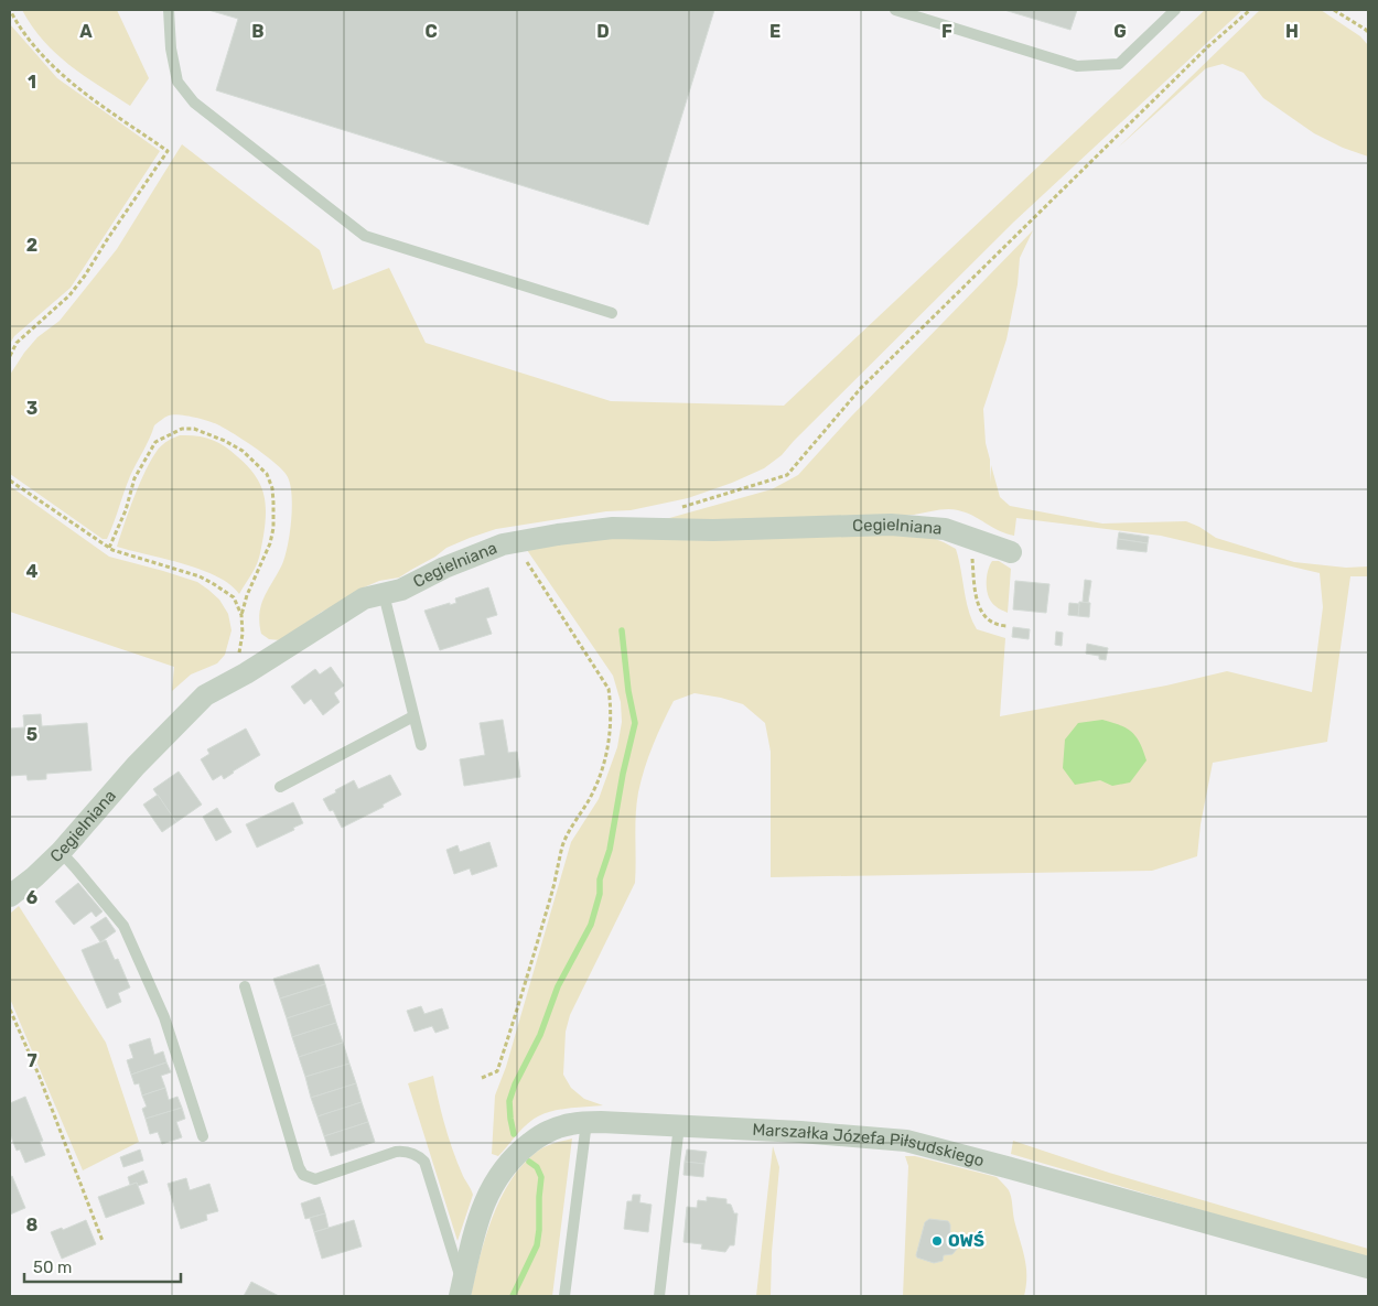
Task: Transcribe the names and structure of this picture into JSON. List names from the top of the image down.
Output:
{
  "streets": {
    "street": ["Cegielniana", "Marszałka Józefa Piłsudskiego"]
  },
  "places": ["OWŚ"],
  "scale_bar": "50 m",
  "grid": {
    "columns": [
      "A",
      "B",
      "C",
      "D",
      "E",
      "F",
      "G",
      "H"
    ],
    "rows": [
      "1",
      "2",
      "3",
      "4",
      "5",
      "6",
      "7",
      "8"
    ]
  }
}
